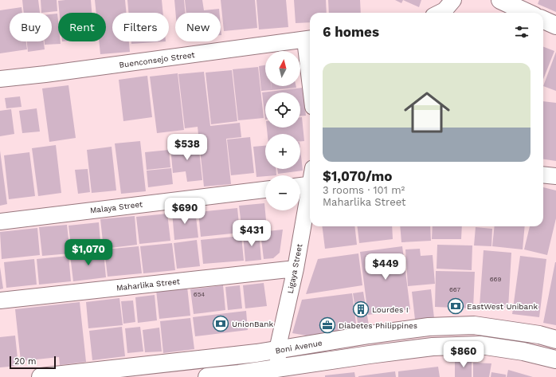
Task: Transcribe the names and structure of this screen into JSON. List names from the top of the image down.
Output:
{
  "streets": {
    "main road": ["Boni Avenue"],
    "street": [
      "Buenconsejo Street",
      "Malaya Street",
      "Ligaya Street",
      "Maharlika Street"
    ]
  },
  "crossings": [
    ["Ligaya Street", "Maharlika Street"],
    ["Ligaya Street", "Boni Avenue"]
  ],
  "places": {
    "bank": ["EastWest Unibank", "UnionBank"],
    "building": ["Lourdes I"],
    "office": ["Diabetes Philippines"]
  },
  "house_numbers": ["669", "667", "654"],
  "scale_bar": "20 m",
  "north": "top",
  "page": {
    "chip": [
      "Buy",
      "Rent",
      "Filters",
      "New"
    ],
    "heading": "6 homes",
    "map_buttons": ["+", "−"],
    "list": [
      {
        "name": "$1,070/mo",
        "note": "3 rooms · 101 m² · Maharlika Street"
      }
    ],
    "price": [
      "$538",
      "$690",
      "$431",
      "$1,070",
      "$449",
      "$860"
    ],
    "scale": "20 m"
  }
}
